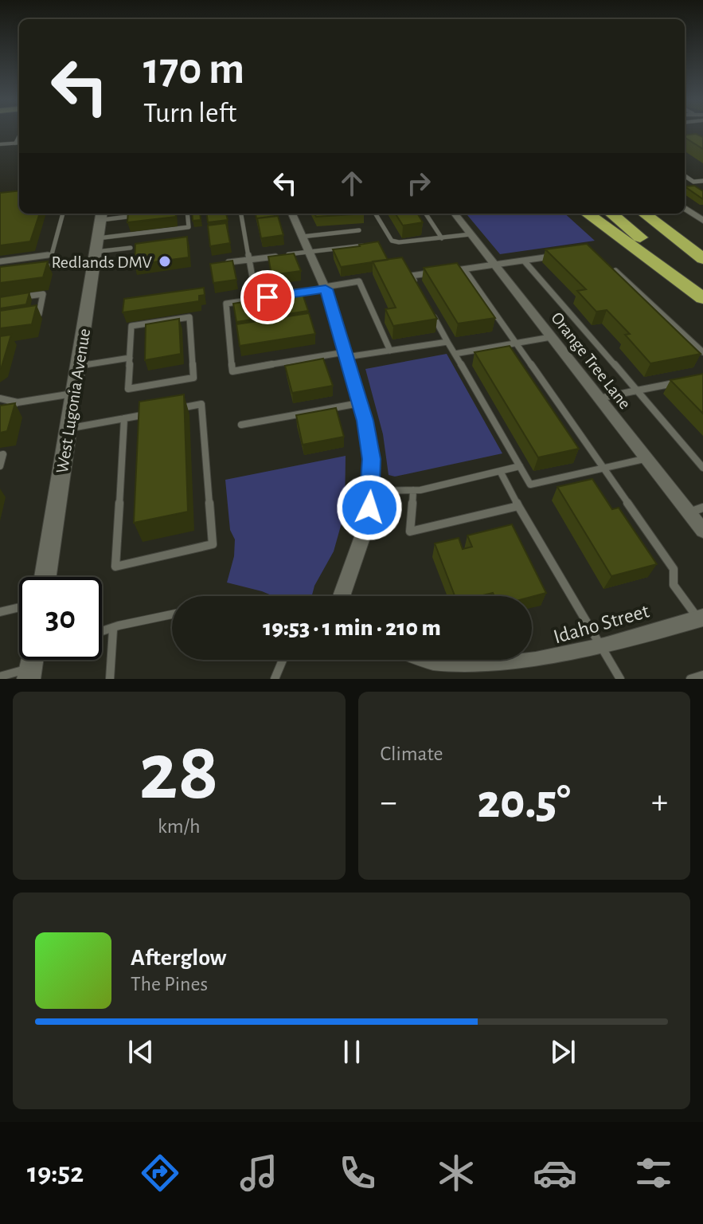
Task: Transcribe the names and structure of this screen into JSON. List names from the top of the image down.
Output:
{
  "streets": {
    "street": ["Orange Tree Lane", "West Lugonia Avenue", "Idaho Street"]
  },
  "places": ["Redlands DMV"],
  "page": {
    "turn": ["170 m", "Turn left"],
    "limit": "30",
    "trip": "19:53 · 1 min · 210 m",
    "tile": [
      ["28", "km/h"],
      "Climate"
    ],
    "heat": ["−", "20.5°", "+"],
    "song": ["Afterglow", "The Pines"],
    "tabs": "19:52"
  }
}
